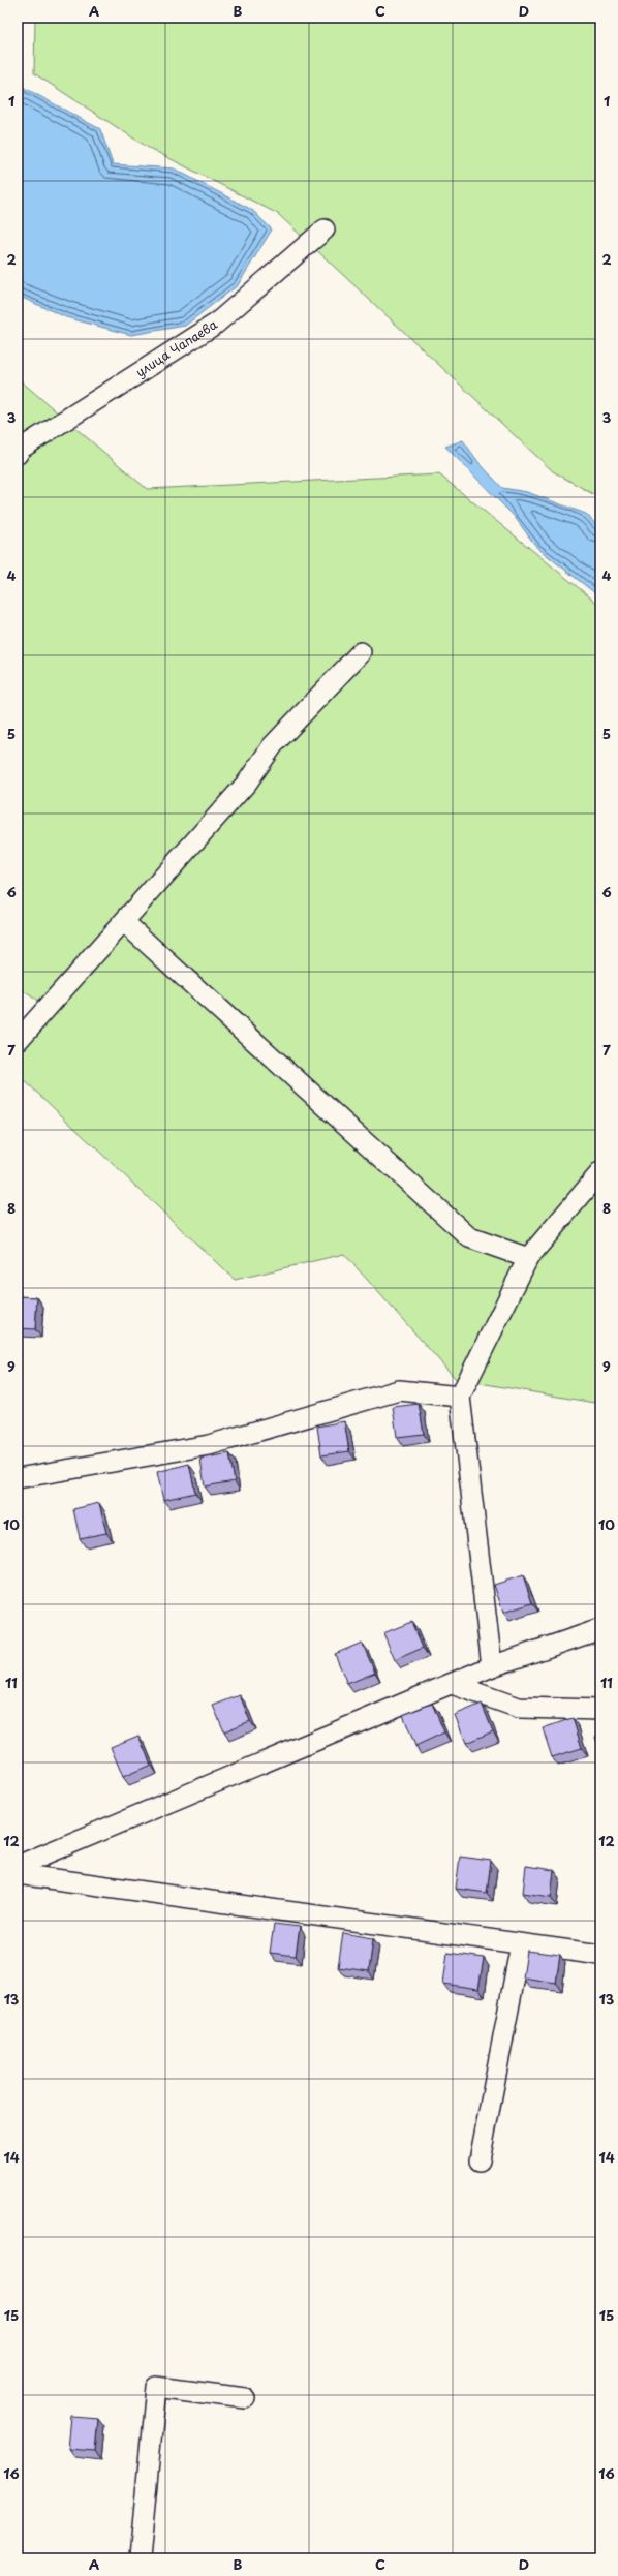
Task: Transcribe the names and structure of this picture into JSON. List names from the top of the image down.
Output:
{
  "streets": {
    "street": ["улица Чапаева"]
  },
  "grid": {
    "columns": [
      "A",
      "B",
      "C",
      "D"
    ],
    "rows": [
      "1",
      "2",
      "3",
      "4",
      "5",
      "6",
      "7",
      "8",
      "9",
      "10",
      "11",
      "12",
      "13",
      "14",
      "15",
      "16"
    ]
  }
}
